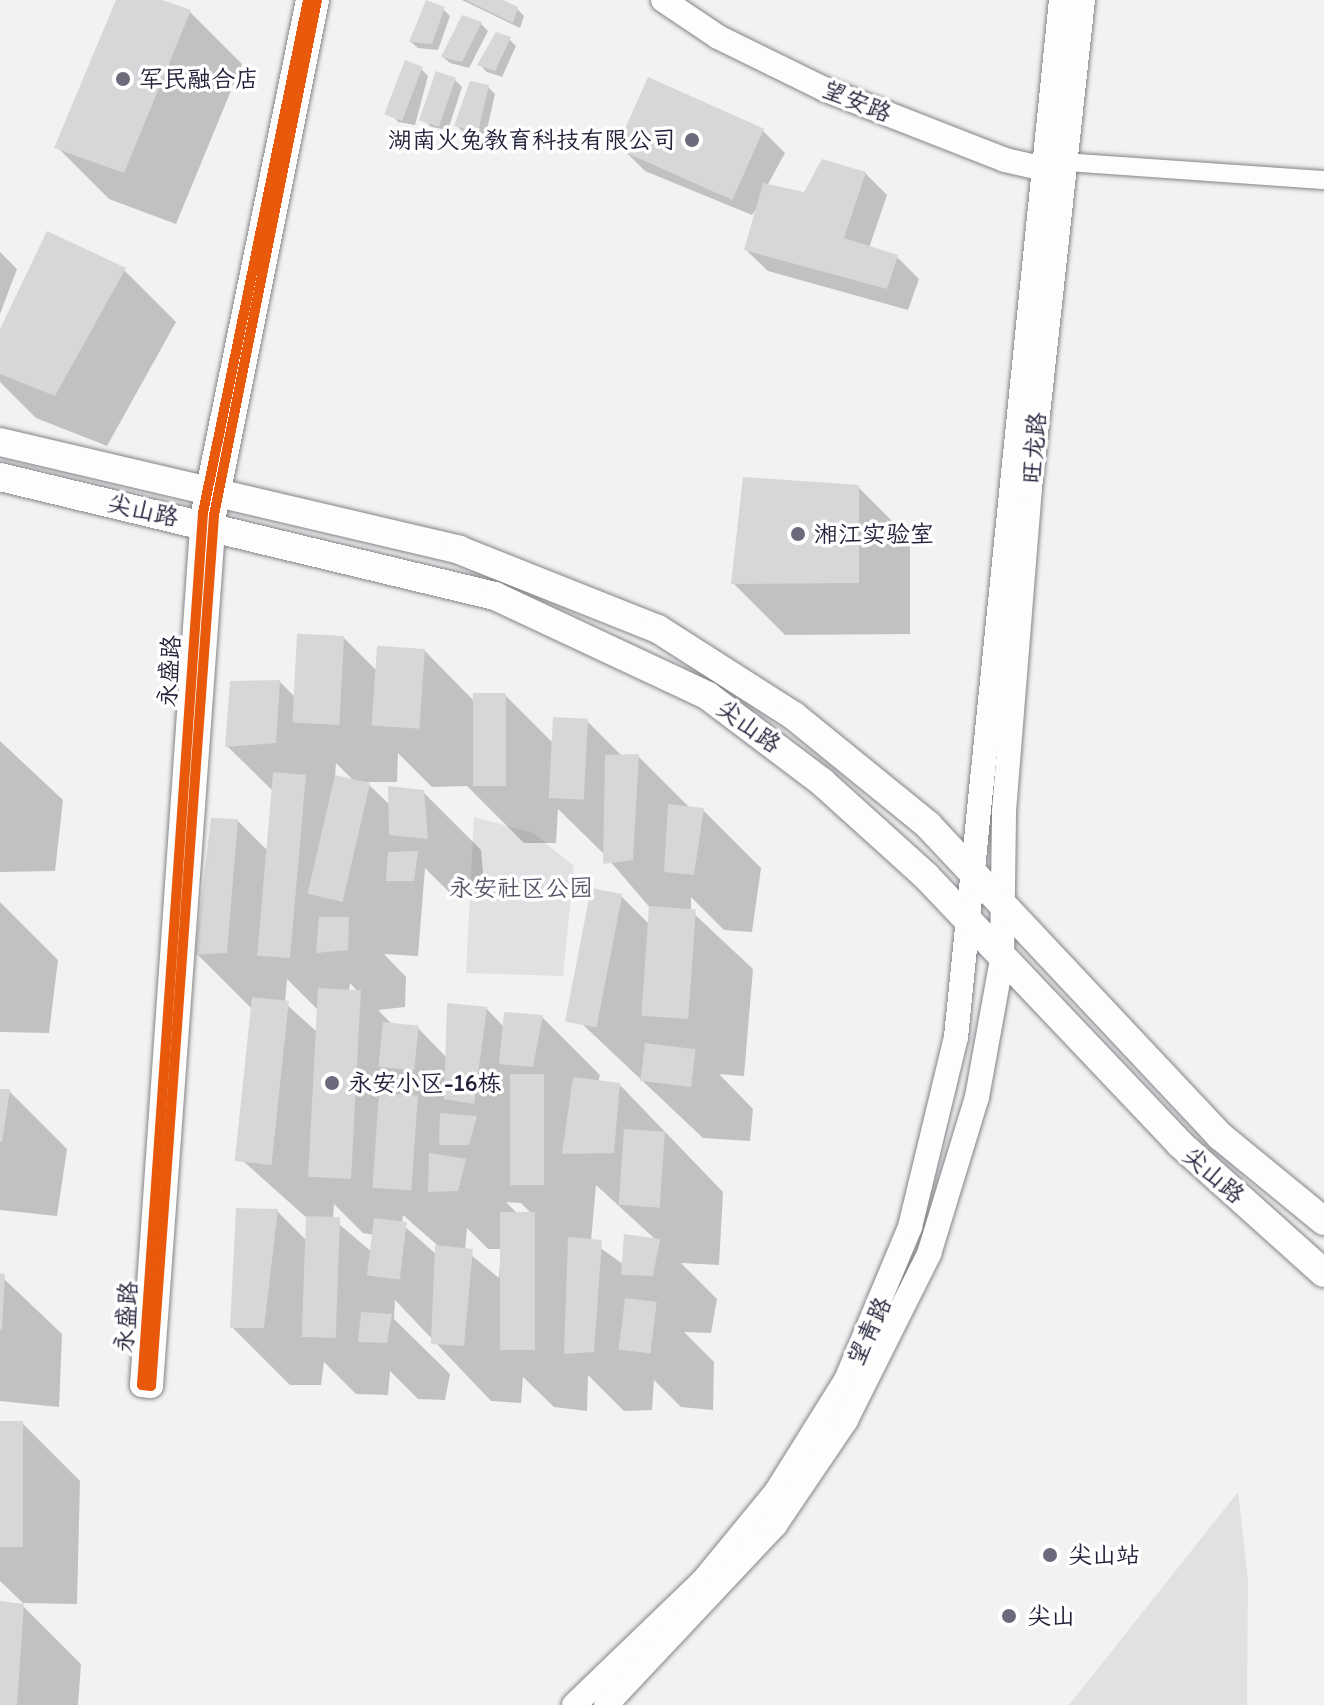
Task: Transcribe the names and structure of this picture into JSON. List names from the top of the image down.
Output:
{
  "streets": {
    "main road": [
      "望安路",
      "旺龙路",
      "尖山路",
      "永盛路",
      "望青路"
    ]
  },
  "crossings": [
    ["望安路", "旺龙路"],
    ["旺龙路", "尖山路"],
    ["旺龙路", "望青路"],
    ["尖山路", "永盛路"],
    ["尖山路", "望青路"]
  ],
  "parks": ["永安社区公园"],
  "places": [
    "军民融合店",
    "湖南火兔教育科技有限公司",
    "湘江实验室",
    "永安小区-16栋",
    "尖山站",
    "尖山"
  ]
}
